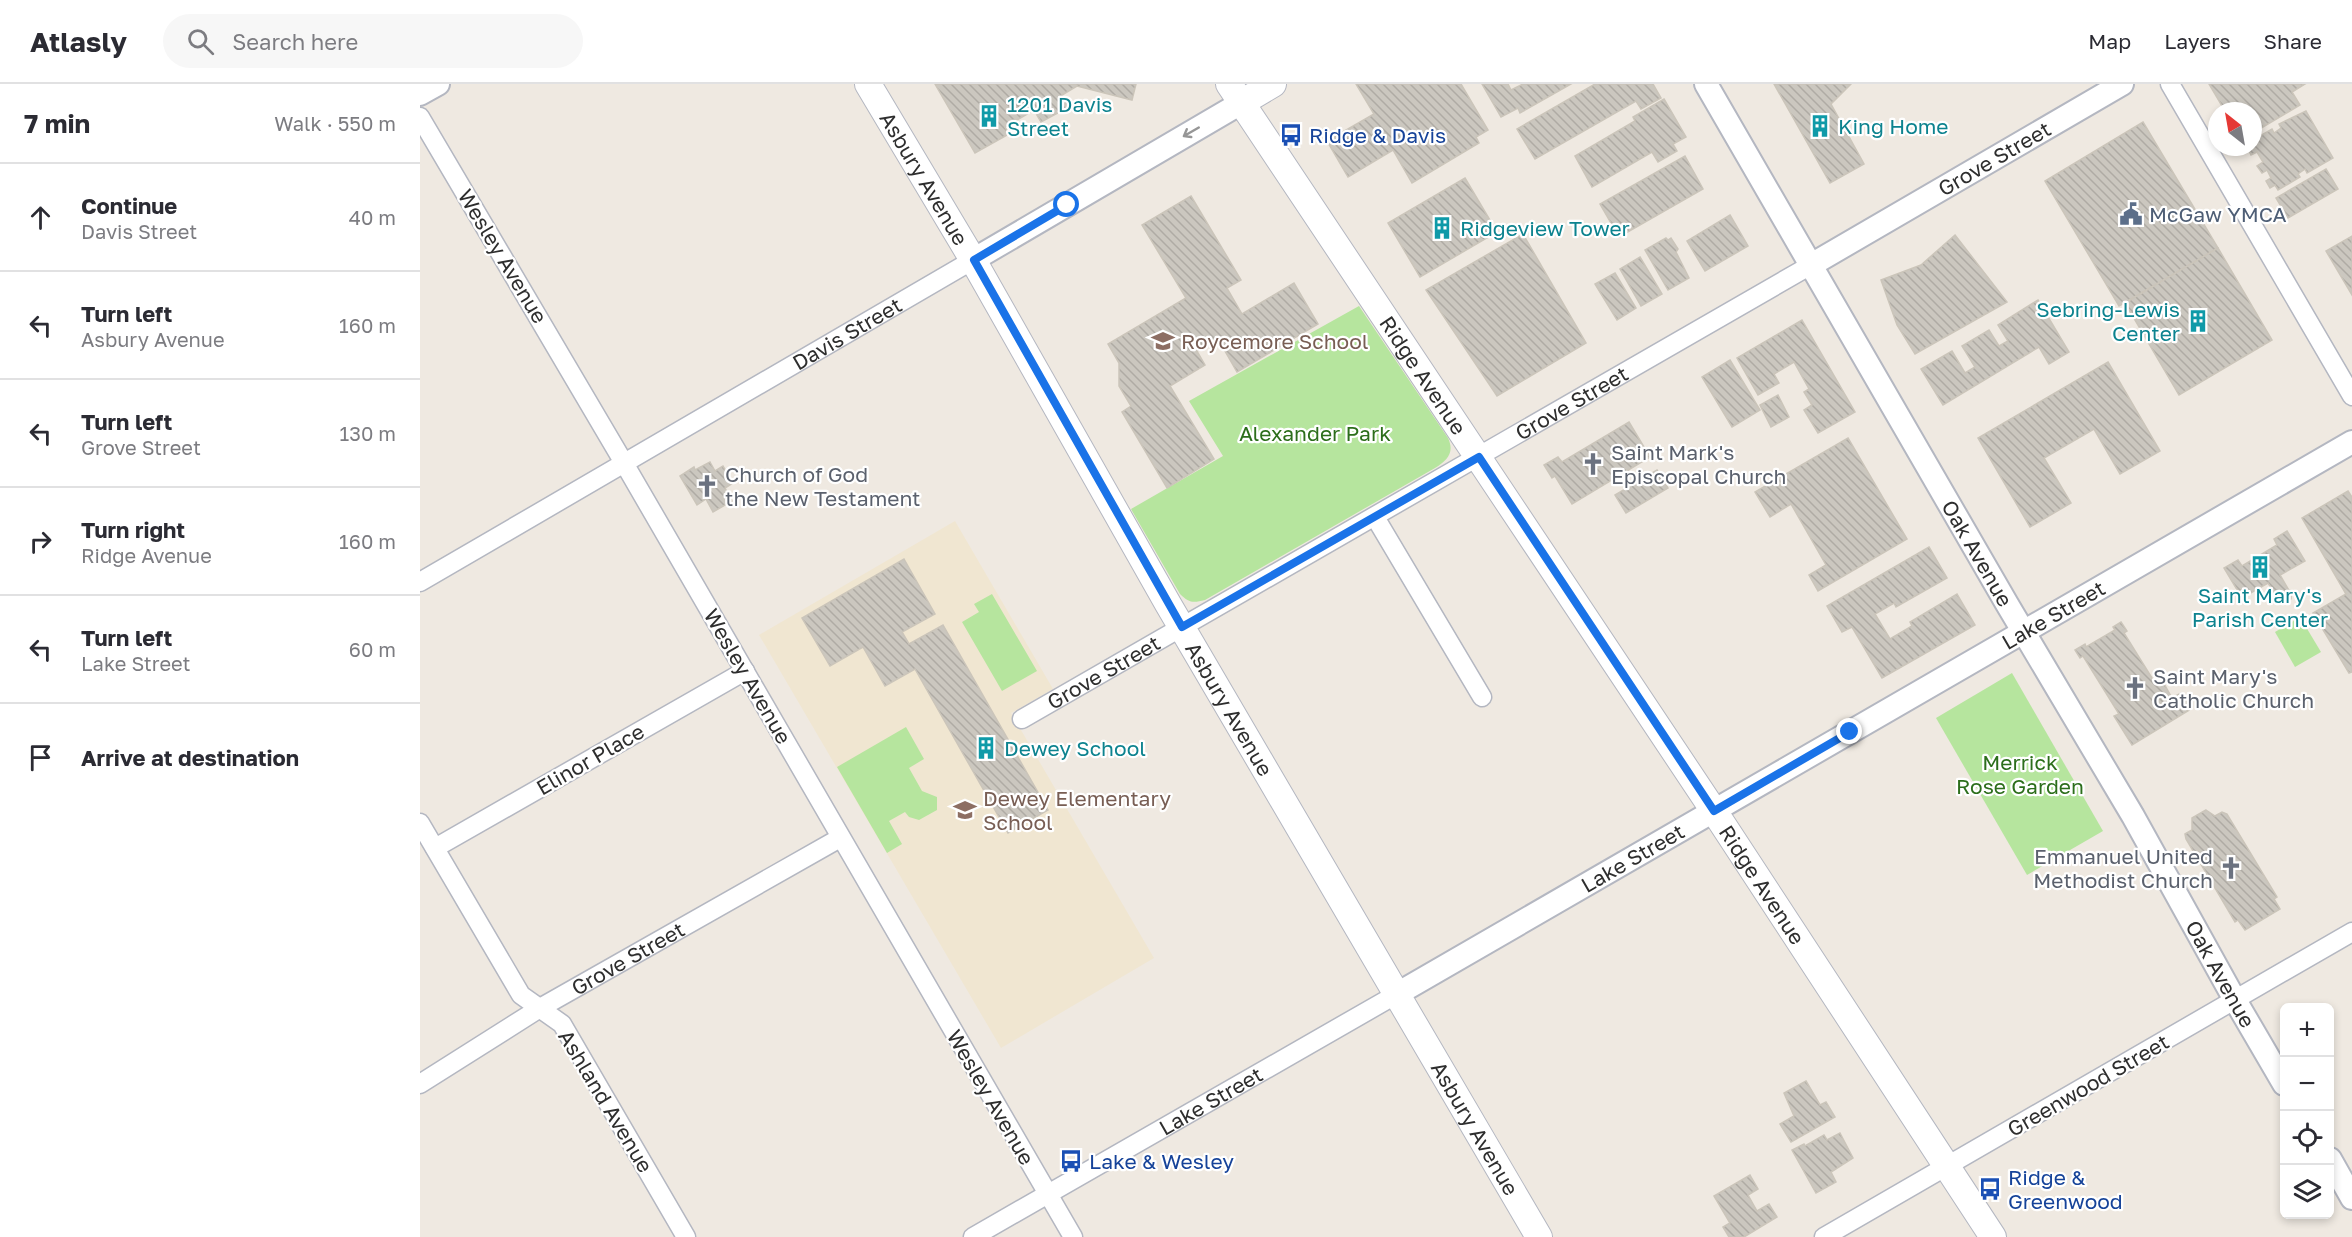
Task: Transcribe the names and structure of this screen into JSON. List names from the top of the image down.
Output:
{
  "streets": {
    "main road": ["Asbury Avenue", "Davis Street", "Ridge Avenue"],
    "street": [
      "Grove Street",
      "Wesley Avenue",
      "Oak Avenue",
      "Lake Street",
      "Elinor Place",
      "Greenwood Street",
      "Ashland Avenue"
    ]
  },
  "crossings": [
    ["Grove Street", "Asbury Avenue"],
    ["Grove Street", "Wesley Avenue"],
    ["Grove Street", "Ridge Avenue"],
    ["Grove Street", "Oak Avenue"],
    ["Grove Street", "Ashland Avenue"],
    ["Asbury Avenue", "Davis Street"],
    ["Asbury Avenue", "Lake Street"],
    ["Wesley Avenue", "Davis Street"],
    ["Wesley Avenue", "Lake Street"],
    ["Wesley Avenue", "Elinor Place"],
    ["Davis Street", "Ridge Avenue"],
    ["Ridge Avenue", "Lake Street"],
    ["Ridge Avenue", "Greenwood Street"],
    ["Oak Avenue", "Lake Street"],
    ["Oak Avenue", "Greenwood Street"],
    ["Elinor Place", "Ashland Avenue"]
  ],
  "parks": ["Alexander Park", "Merrick Rose Garden"],
  "places": {
    "building": [
      "1201 Davis Street",
      "King Home",
      "Ridgeview Tower",
      "Sebring-Lewis Center",
      "Saint Mary's Parish Center",
      "Dewey School"
    ],
    "bus stop": ["Ridge & Davis", "Lake & Wesley", "Ridge & Greenwood"],
    "public building": ["McGaw YMCA"],
    "school or university": ["Roycemore School", "Dewey Elementary School"],
    "church": [
      "Saint Mark's Episcopal Church",
      "Church of God the New Testament",
      "Saint Mary's Catholic Church",
      "Emmanuel United Methodist Church"
    ]
  },
  "north": "top left",
  "page": {
    "header": "Atlasly",
    "search": "Search here",
    "nav": ["Map", "Layers", "Share"],
    "heading": ["7 min", "Walk · 550 m"],
    "list": [
      ["Continue", "Davis Street", "40 m"],
      ["Turn left", "Asbury Avenue", "160 m"],
      ["Turn left", "Grove Street", "130 m"],
      ["Turn right", "Ridge Avenue", "160 m"],
      ["Turn left", "Lake Street", "60 m"],
      "Arrive at destination"
    ],
    "map_buttons": ["+", "−"]
  }
}
